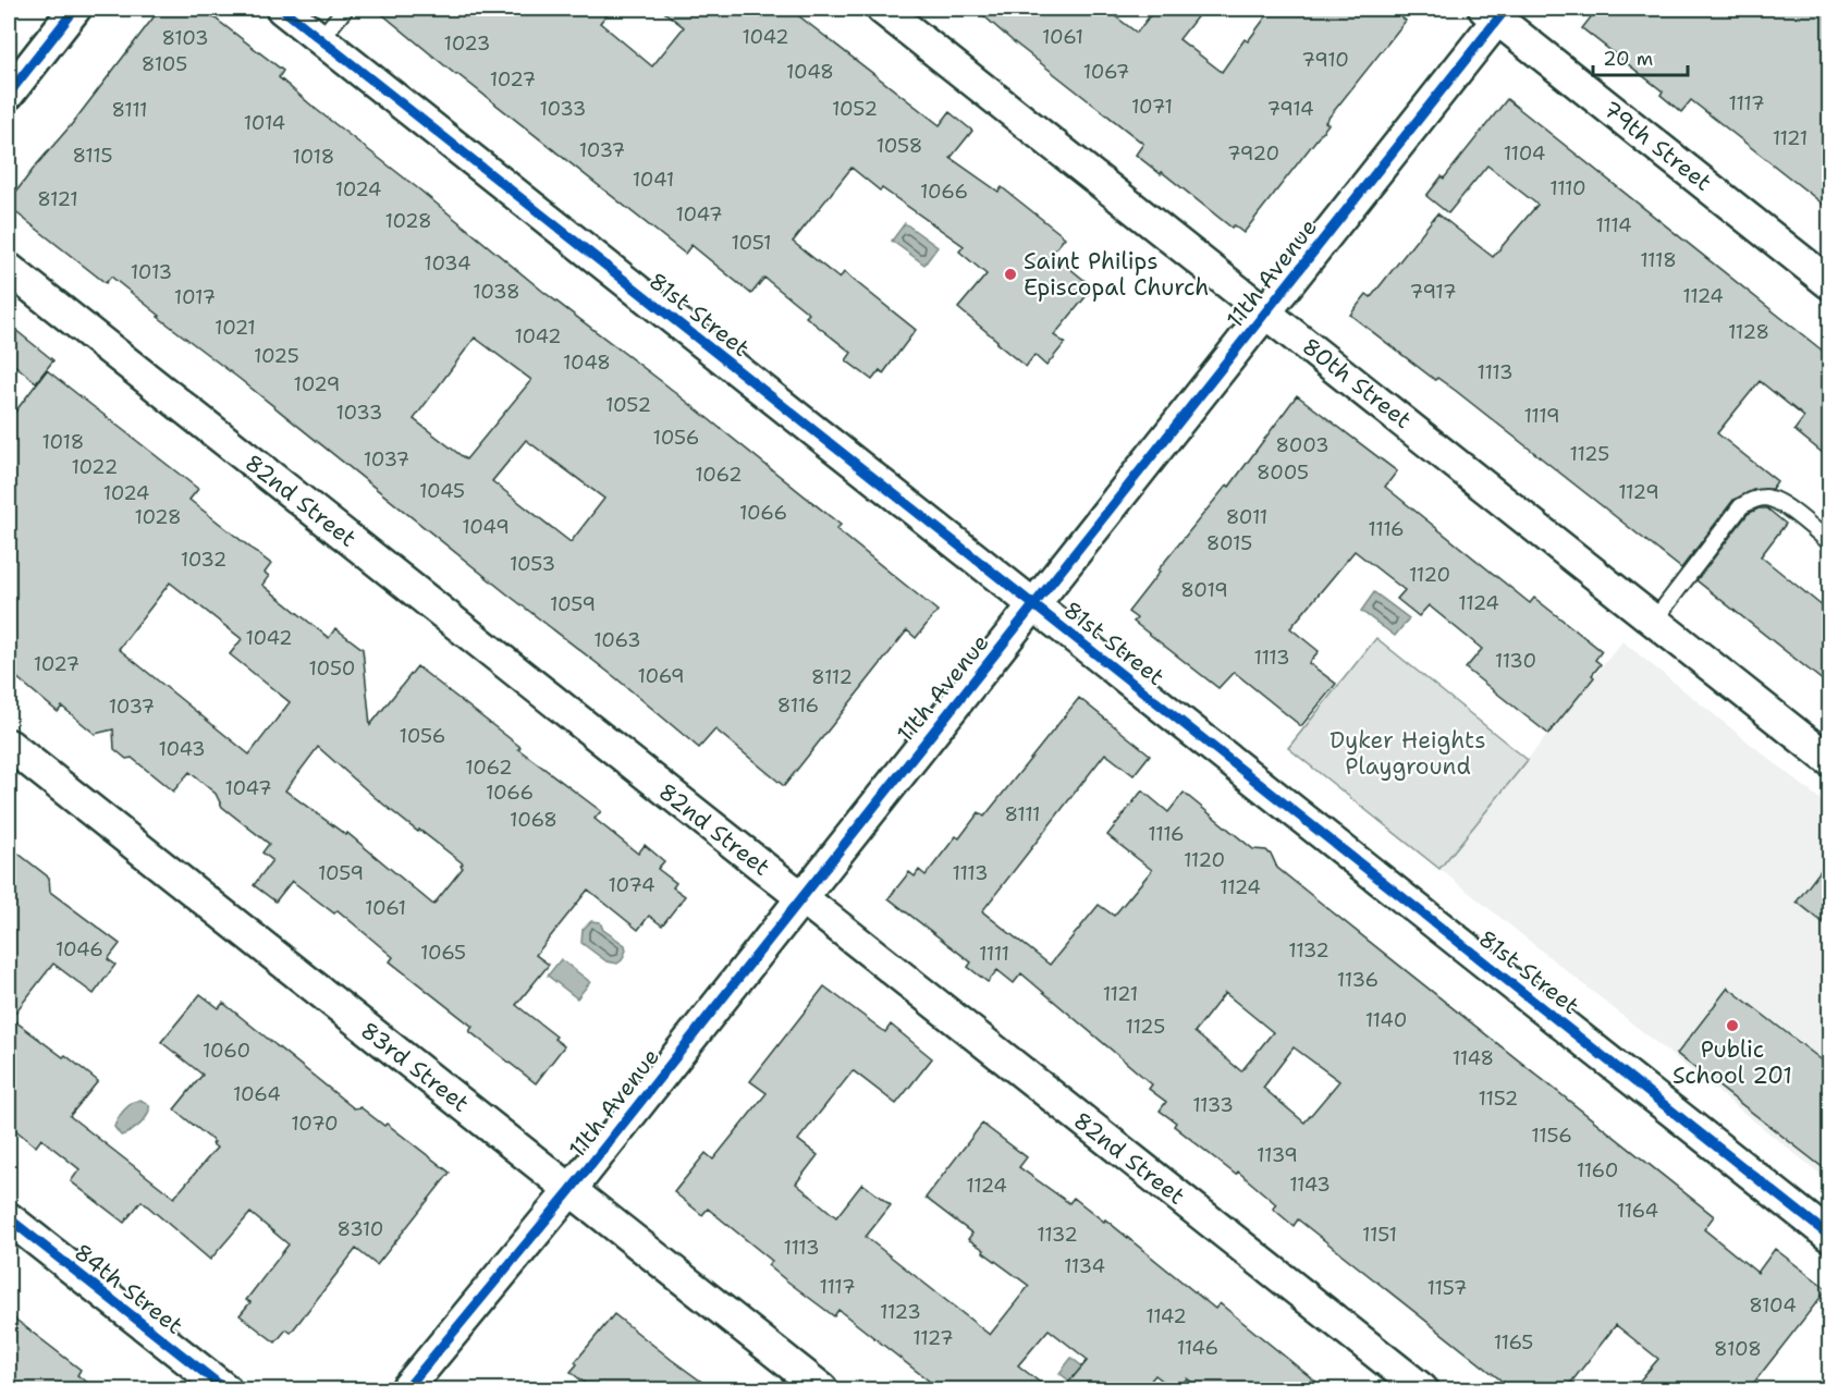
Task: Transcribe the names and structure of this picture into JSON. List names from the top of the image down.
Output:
{
  "streets": {
    "street": [
      "79th Street",
      "11th Avenue",
      "81st Street",
      "80th Street",
      "82nd Street",
      "83rd Street",
      "84th Street"
    ]
  },
  "crossings": [
    ["79th Street", "11th Avenue"],
    ["11th Avenue", "81st Street"],
    ["11th Avenue", "80th Street"],
    ["11th Avenue", "82nd Street"],
    ["11th Avenue", "83rd Street"]
  ],
  "parks": ["Dyker Heights Playground"],
  "places": ["Saint Philips Episcopal Church", "Public School 201"],
  "house_numbers": [
    "1042",
    "1061",
    "8103",
    "1023",
    "7910",
    "8105",
    "1048",
    "1067",
    "1027",
    "1117",
    "1071",
    "1033",
    "1052",
    "7914",
    "8111",
    "1014",
    "1121",
    "1058",
    "1037",
    "7920",
    "1104",
    "8115",
    "1018",
    "1041",
    "1110",
    "1024",
    "1066",
    "8121",
    "1047",
    "1028",
    "1114",
    "1051",
    "1118",
    "1034",
    "1013",
    "1038",
    "7917",
    "1124",
    "1017",
    "1021",
    "1128",
    "1042",
    "1025",
    "1048",
    "1113",
    "1029",
    "1052",
    "1033",
    "1119",
    "1056",
    "1018",
    "8003",
    "1125",
    "1037",
    "1022",
    "8005",
    "1062",
    "1045",
    "1129",
    "1024",
    "1066",
    "1028",
    "8011",
    "1049",
    "1116",
    "8015",
    "1032",
    "1053",
    "1120",
    "8019",
    "1124",
    "1059",
    "1042",
    "1063",
    "1113",
    "1130",
    "1027",
    "1050",
    "1069",
    "8112",
    "8116",
    "1037",
    "1056",
    "1043",
    "1062",
    "1047",
    "1066",
    "8111",
    "1068",
    "1116",
    "1120",
    "1059",
    "1113",
    "1074",
    "1124",
    "1061",
    "1046",
    "1132",
    "1065",
    "1111",
    "1136",
    "1121",
    "1140",
    "1125",
    "1060",
    "1148",
    "1064",
    "1152",
    "1133",
    "1070",
    "1156",
    "1139",
    "1160",
    "1143",
    "1124",
    "1164",
    "8310",
    "1132",
    "1151",
    "1113",
    "1134",
    "1117",
    "1157",
    "8104",
    "1123",
    "1142",
    "1127",
    "1165",
    "1146",
    "8108"
  ],
  "scale_bar": "20 m"
}
